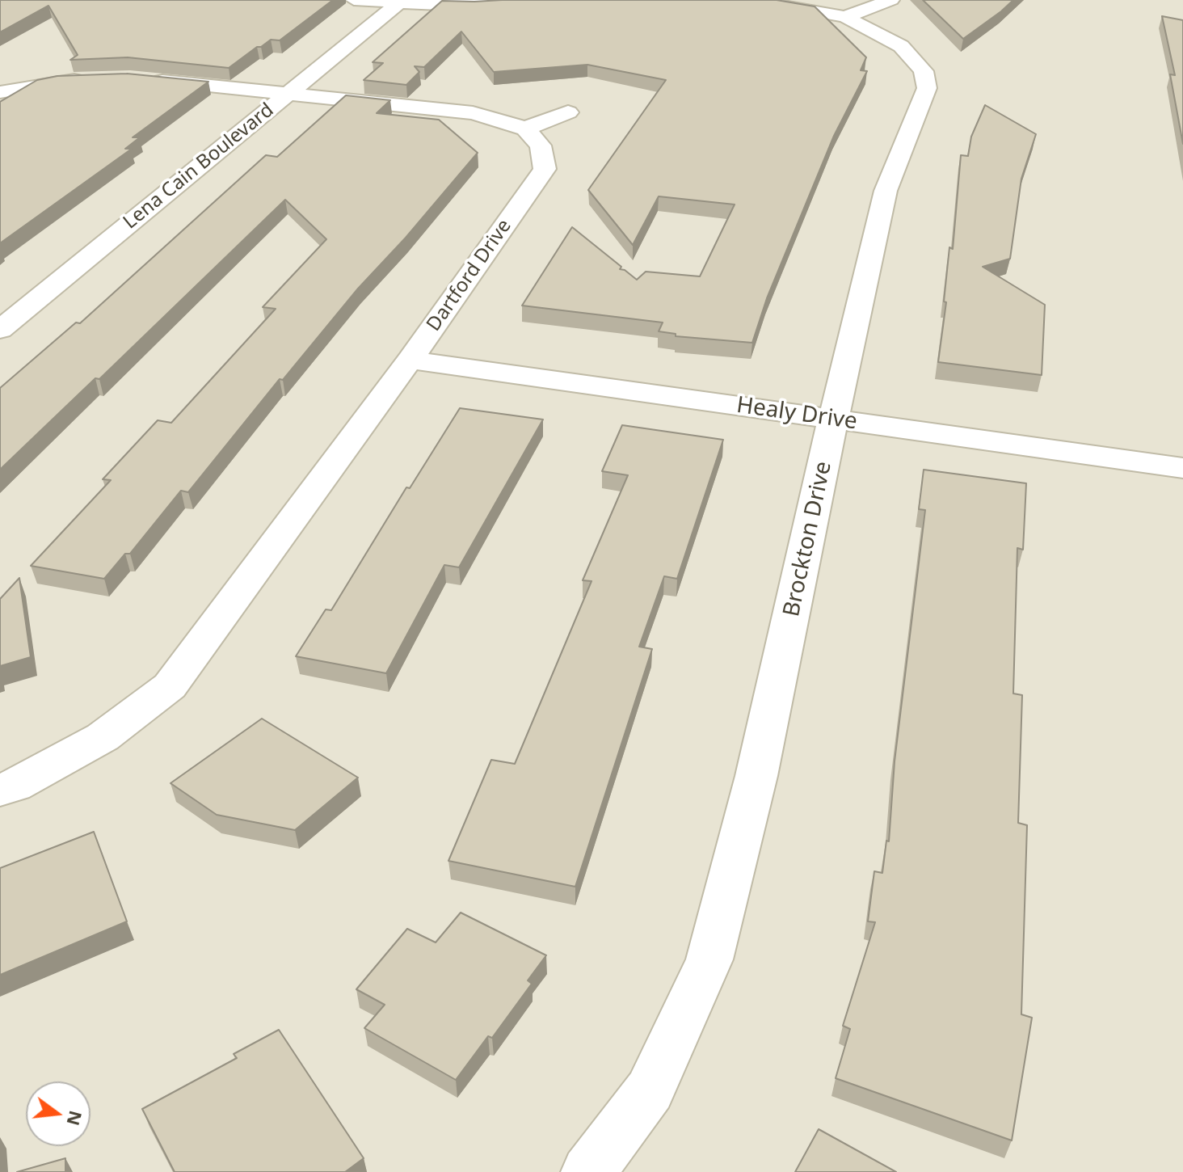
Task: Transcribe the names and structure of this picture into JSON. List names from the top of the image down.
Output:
{
  "streets": {
    "street": [
      "Lena Cain Boulevard",
      "Dartford Drive",
      "Healy Drive",
      "Brockton Drive"
    ]
  },
  "crossings": [
    ["Dartford Drive", "Healy Drive"],
    ["Healy Drive", "Brockton Drive"]
  ],
  "north": "right"
}
